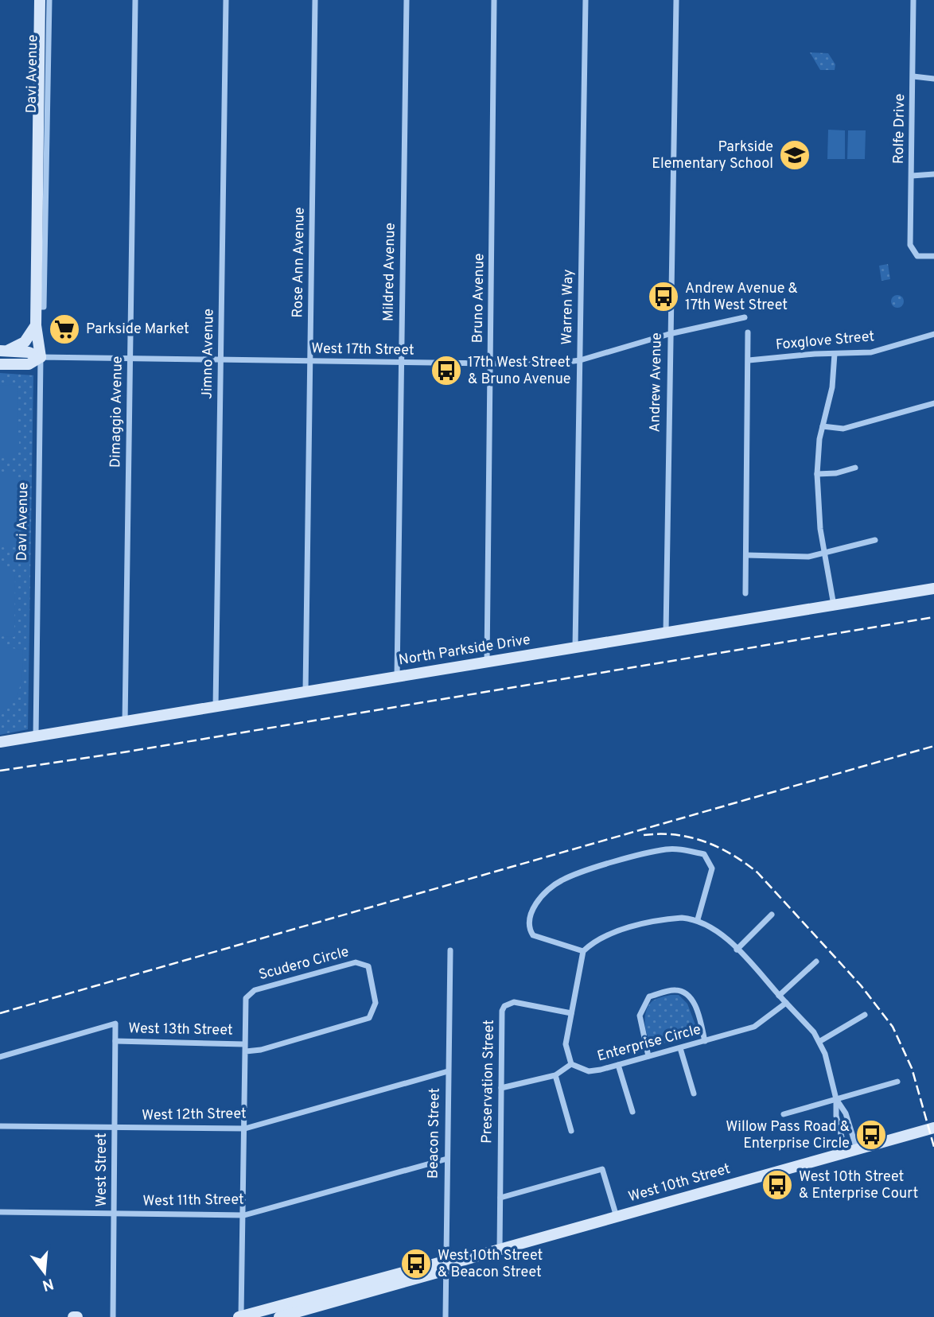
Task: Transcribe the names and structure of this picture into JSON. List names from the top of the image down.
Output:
{
  "streets": {
    "street": [
      "Davi Avenue",
      "Rolfe Drive",
      "Rose Ann Avenue",
      "Mildred Avenue",
      "Bruno Avenue",
      "Warren Way",
      "Foxglove Street",
      "West 17th Street",
      "Jimno Avenue",
      "Andrew Avenue",
      "Dimaggio Avenue",
      "North Parkside Drive",
      "Scudero Circle",
      "West 13th Street",
      "Enterprise Circle",
      "Preservation Street",
      "West 12th Street",
      "Beacon Street",
      "West Street",
      "West 10th Street",
      "West 11th Street"
    ]
  },
  "crossings": [
    ["Davi Avenue", "West 17th Street"],
    ["Davi Avenue", "North Parkside Drive"],
    ["Rose Ann Avenue", "West 17th Street"],
    ["Rose Ann Avenue", "North Parkside Drive"],
    ["Mildred Avenue", "West 17th Street"],
    ["Mildred Avenue", "North Parkside Drive"],
    ["Bruno Avenue", "West 17th Street"],
    ["Bruno Avenue", "North Parkside Drive"],
    ["Warren Way", "West 17th Street"],
    ["Warren Way", "North Parkside Drive"],
    ["West 17th Street", "Jimno Avenue"],
    ["West 17th Street", "Andrew Avenue"],
    ["West 17th Street", "Dimaggio Avenue"],
    ["Jimno Avenue", "North Parkside Drive"],
    ["Andrew Avenue", "North Parkside Drive"],
    ["Dimaggio Avenue", "North Parkside Drive"],
    ["Scudero Circle", "West 13th Street"],
    ["West 13th Street", "West Street"],
    ["Preservation Street", "West 10th Street"],
    ["West 12th Street", "Beacon Street"],
    ["West 12th Street", "West Street"],
    ["Beacon Street", "West 10th Street"],
    ["Beacon Street", "West 11th Street"],
    ["West Street", "West 11th Street"]
  ],
  "places": {
    "school or university": ["Parkside Elementary School"],
    "bus stop": [
      "Andrew Avenue & 17th West Street",
      "17th West Street & Bruno Avenue",
      "Willow Pass Road & Enterprise Circle",
      "West 10th Street & Enterprise Court",
      "West 10th Street & Beacon Street"
    ],
    "supermarket": ["Parkside Market"]
  },
  "north": "bottom"
}
